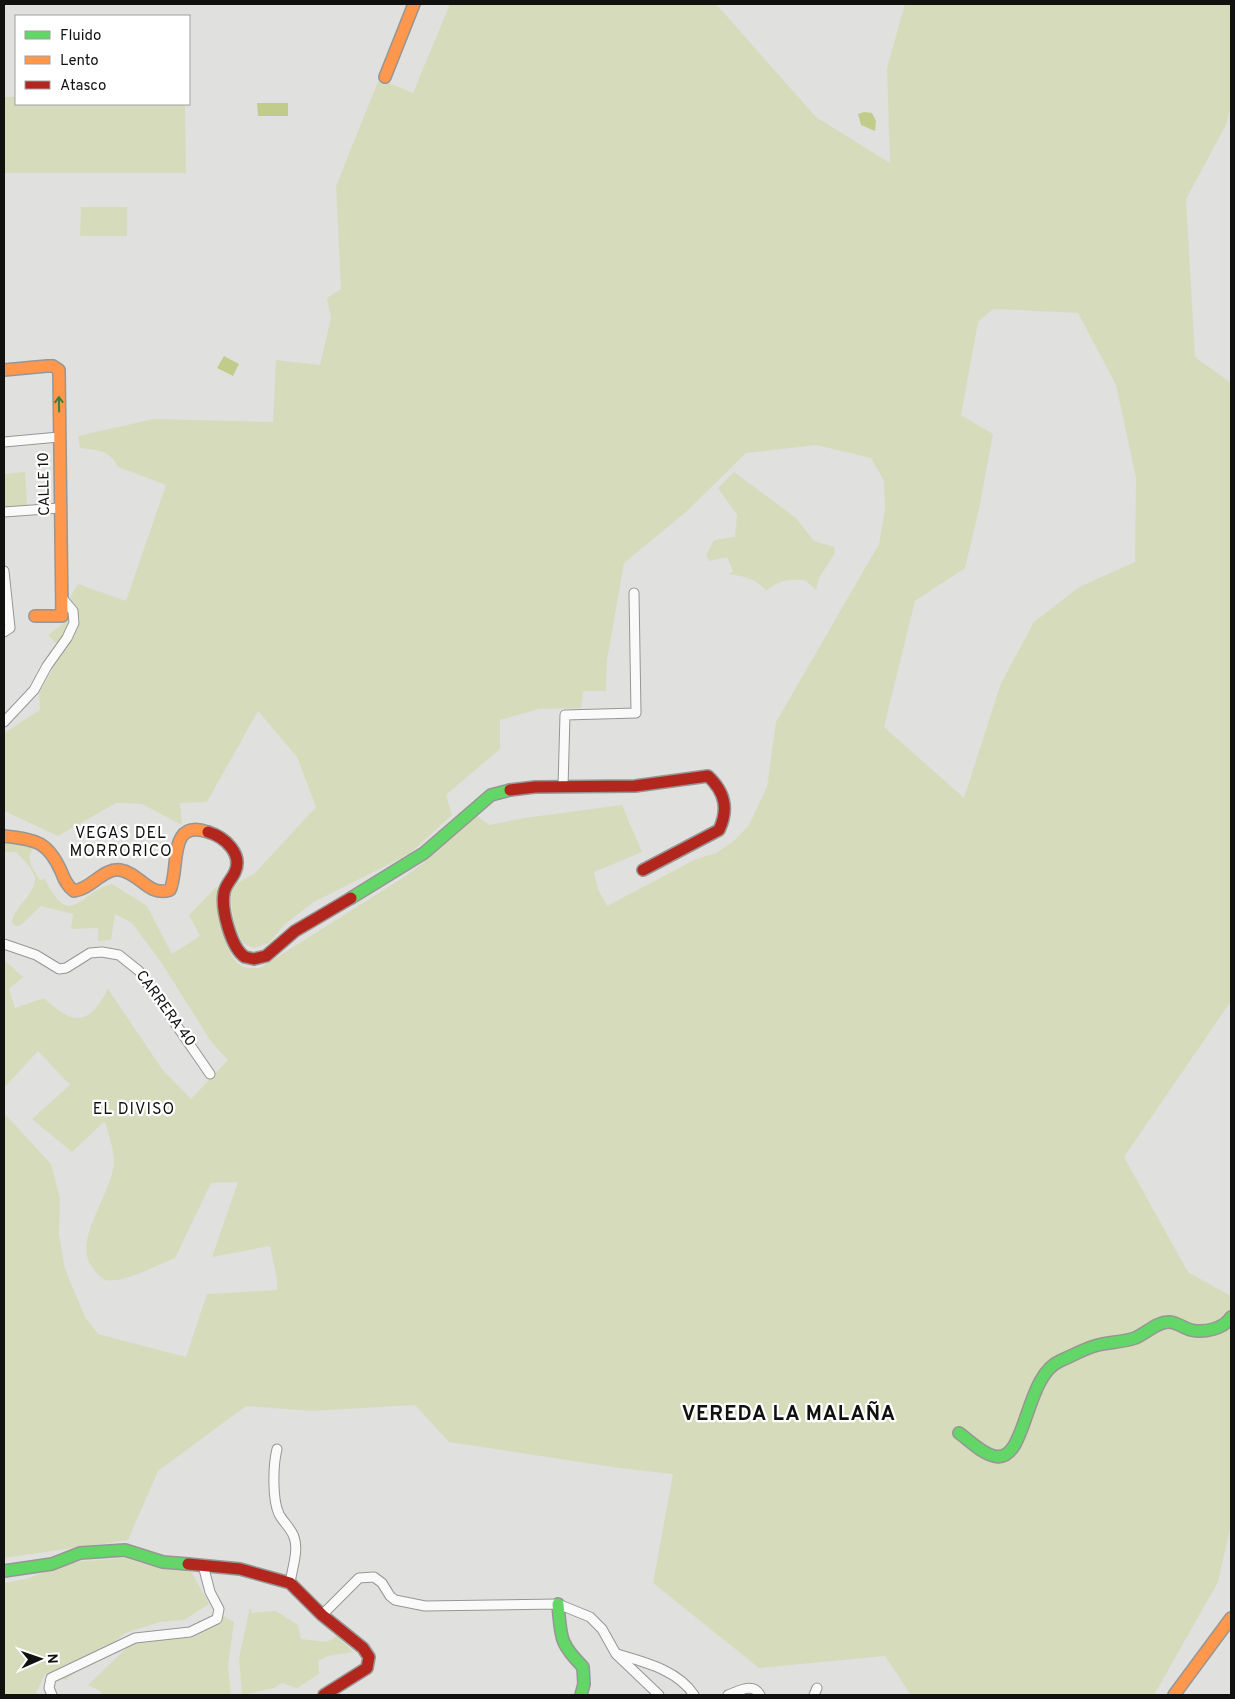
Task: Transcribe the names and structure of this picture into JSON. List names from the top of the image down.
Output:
{
  "streets": {
    "street": ["CALLE 10", "CARRERA 40"]
  },
  "districts": ["VEGAS DEL MORRORICO", "EL DIVISO", "VEREDA LA MALAÑA"],
  "legend": ["Fluido", "Lento", "Atasco"],
  "north": "right"
}
